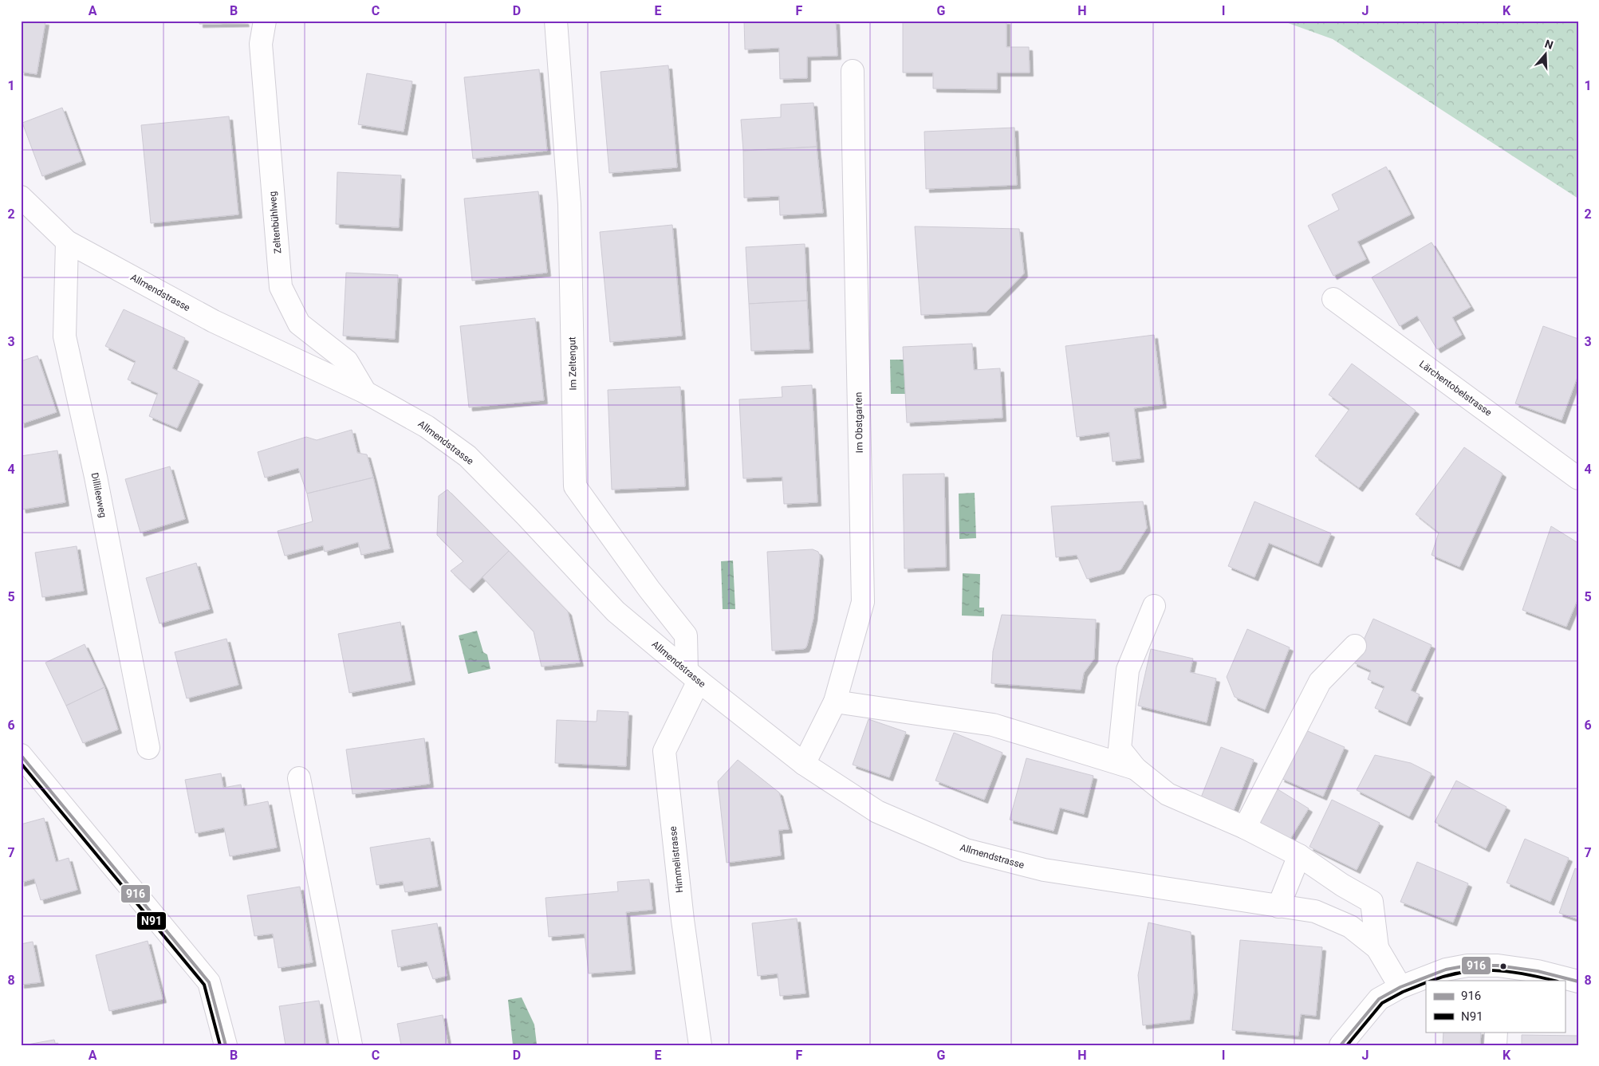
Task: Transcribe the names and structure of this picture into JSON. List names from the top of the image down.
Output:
{
  "streets": {
    "street": [
      "Zeltenbühlweg",
      "Allmendstrasse",
      "Im Zeltengut",
      "Lärchentobelstrasse",
      "Im Obstgarten",
      "Dillileeweg",
      "Himmelistrasse"
    ]
  },
  "crossings": [
    ["Zeltenbühlweg", "Allmendstrasse"],
    ["Allmendstrasse", "Im Zeltengut"],
    ["Allmendstrasse", "Im Obstgarten"],
    ["Allmendstrasse", "Dillileeweg"],
    ["Allmendstrasse", "Himmelistrasse"],
    ["Im Zeltengut", "Himmelistrasse"]
  ],
  "lines": ["transit line 916", "transit line N91"],
  "legend": ["916", "N91"],
  "north": "top",
  "grid": {
    "columns": [
      "A",
      "B",
      "C",
      "D",
      "E",
      "F",
      "G",
      "H",
      "I",
      "J",
      "K"
    ],
    "rows": [
      "1",
      "2",
      "3",
      "4",
      "5",
      "6",
      "7",
      "8"
    ]
  }
}
